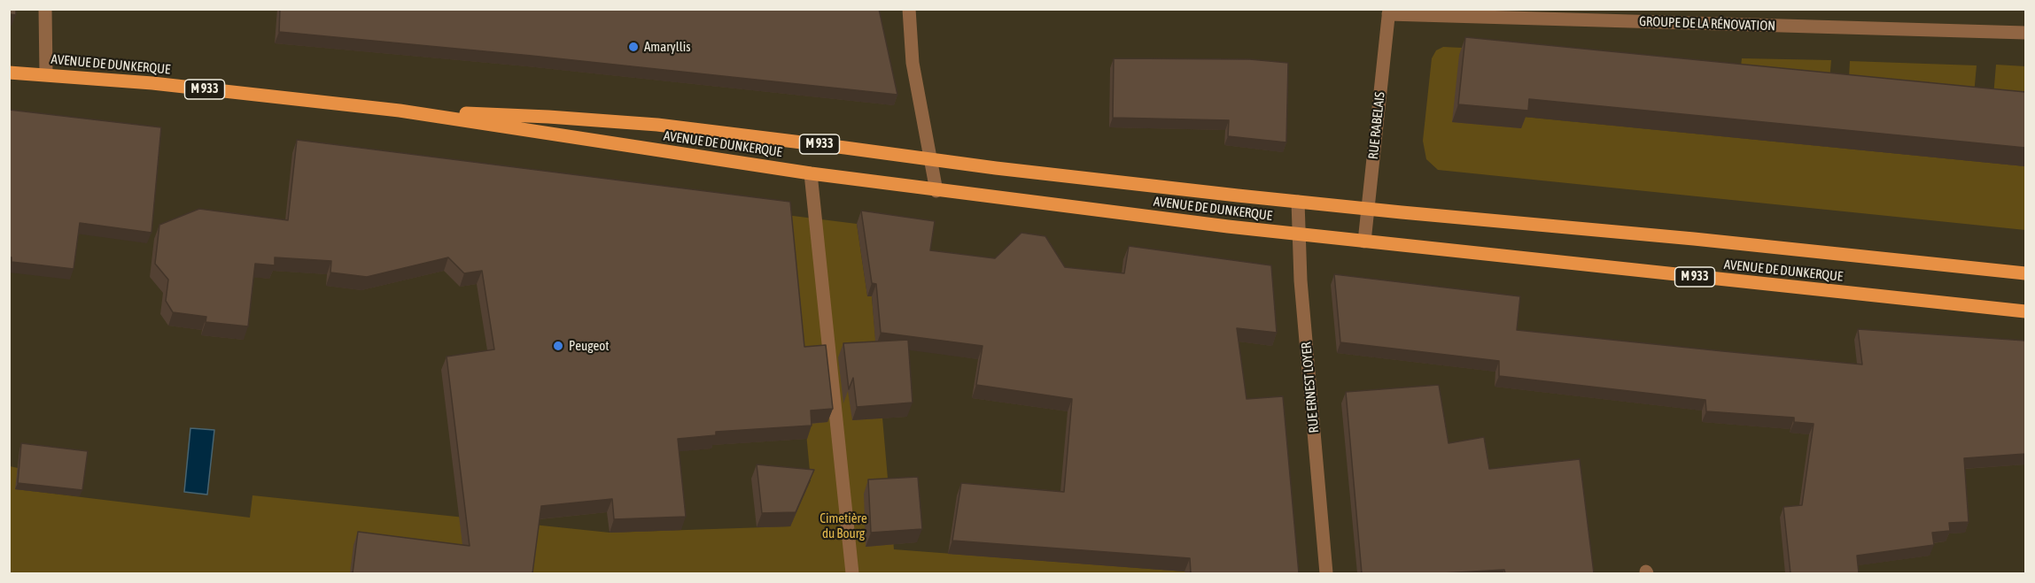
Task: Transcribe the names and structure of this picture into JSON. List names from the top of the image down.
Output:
{
  "streets": {
    "main road": ["AVENUE DE DUNKERQUE", "M 933"],
    "street": ["GROUPE DE LA RÉNOVATION", "RUE RABELAIS", "RUE ERNEST LOYER"]
  },
  "crossings": [
    ["GROUPE DE LA RÉNOVATION", "RUE RABELAIS"],
    ["AVENUE DE DUNKERQUE", "RUE RABELAIS"],
    ["AVENUE DE DUNKERQUE", "RUE ERNEST LOYER"]
  ],
  "parks": ["Cimetière du Bourg"],
  "places": ["Amaryllis", "Peugeot"]
}
